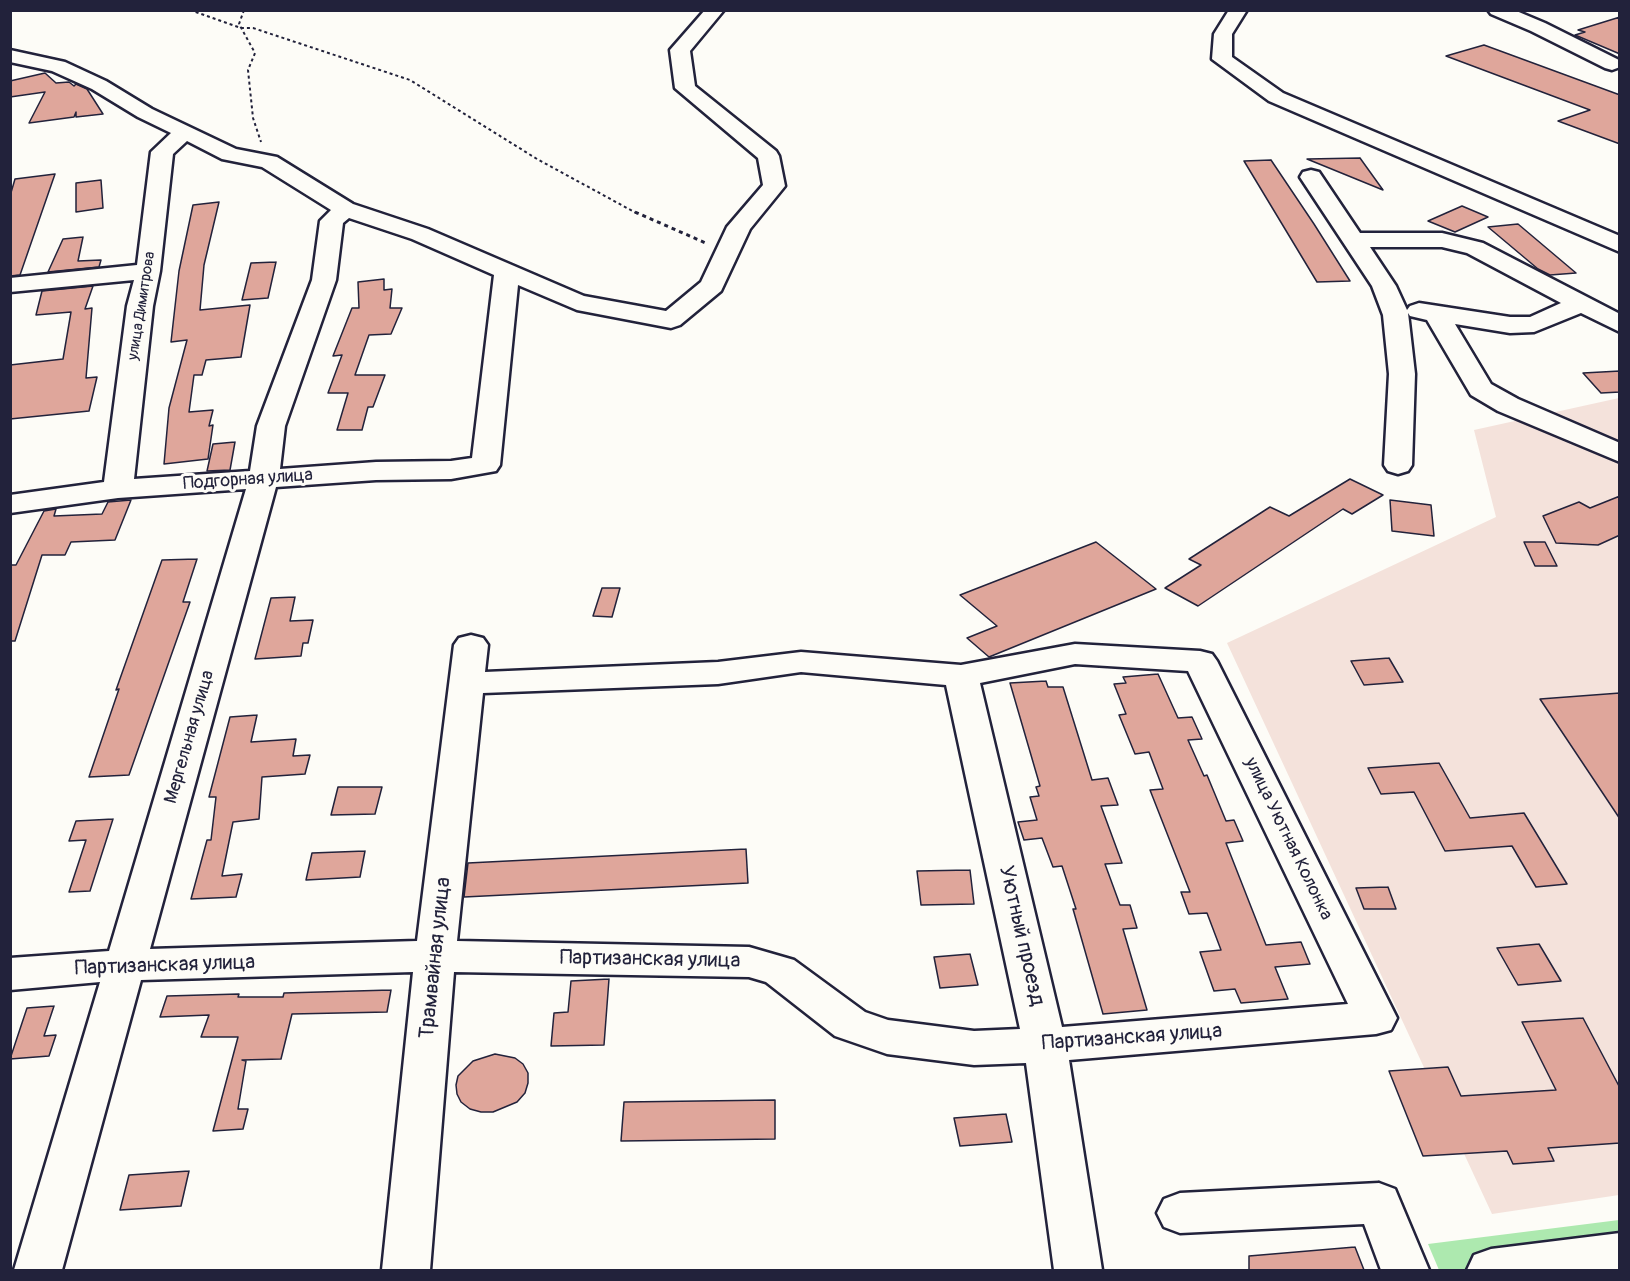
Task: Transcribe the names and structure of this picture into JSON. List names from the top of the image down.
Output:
{
  "streets": {
    "street": [
      "улица Димитрова",
      "Подгорная улица",
      "Мергельная улица",
      "улица Уютная Колонка",
      "Уютный проезд",
      "Трамвайная улица",
      "Партизанская улица"
    ]
  },
  "crossings": [
    ["улица Димитрова", "Подгорная улица"],
    ["Подгорная улица", "Мергельная улица"],
    ["Мергельная улица", "Партизанская улица"],
    ["улица Уютная Колонка", "Уютный проезд"],
    ["улица Уютная Колонка", "Трамвайная улица"],
    ["улица Уютная Колонка", "Партизанская улица"],
    ["Уютный проезд", "Трамвайная улица"],
    ["Уютный проезд", "Партизанская улица"],
    ["Трамвайная улица", "Партизанская улица"]
  ]
}
